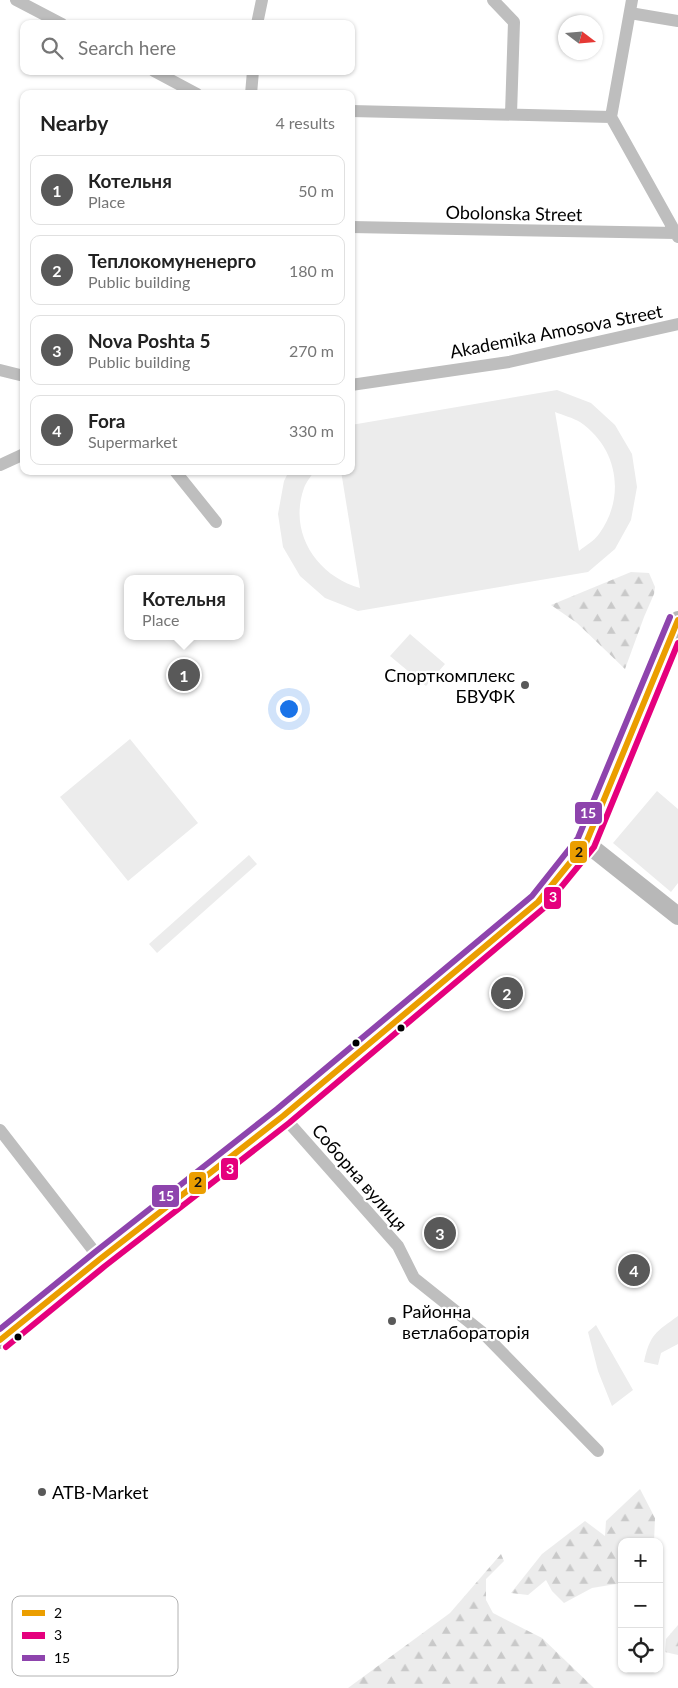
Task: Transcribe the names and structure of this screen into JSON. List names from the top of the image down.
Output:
{
  "streets": {
    "street": ["Obolonska Street", "Akademika Amosova Street", "Соборна вулиця"]
  },
  "places": ["Спорткомплекс БВУФК", "Районна ветлабораторія", "ATB-Market"],
  "lines": ["transit line 15", "transit line 2", "transit line 3"],
  "legend": ["2", "3", "15"],
  "north": "right",
  "page": {
    "search": "Search here",
    "heading": ["Nearby", "4 results"],
    "list": [
      {
        "mark": "1",
        "name": "Котельня",
        "note": "Place",
        "value": "50 m"
      },
      {
        "mark": "2",
        "name": "Теплокомуненерго",
        "note": "Public building",
        "value": "180 m"
      },
      {
        "mark": "3",
        "name": "Nova Poshta 5",
        "note": "Public building",
        "value": "270 m"
      },
      {
        "mark": "4",
        "name": "Fora",
        "note": "Supermarket",
        "value": "330 m"
      }
    ],
    "popup": ["Котельня", "Place"],
    "pins": [
      "1",
      "2",
      "3",
      "4"
    ],
    "map_buttons": ["+", "−"]
  }
}
